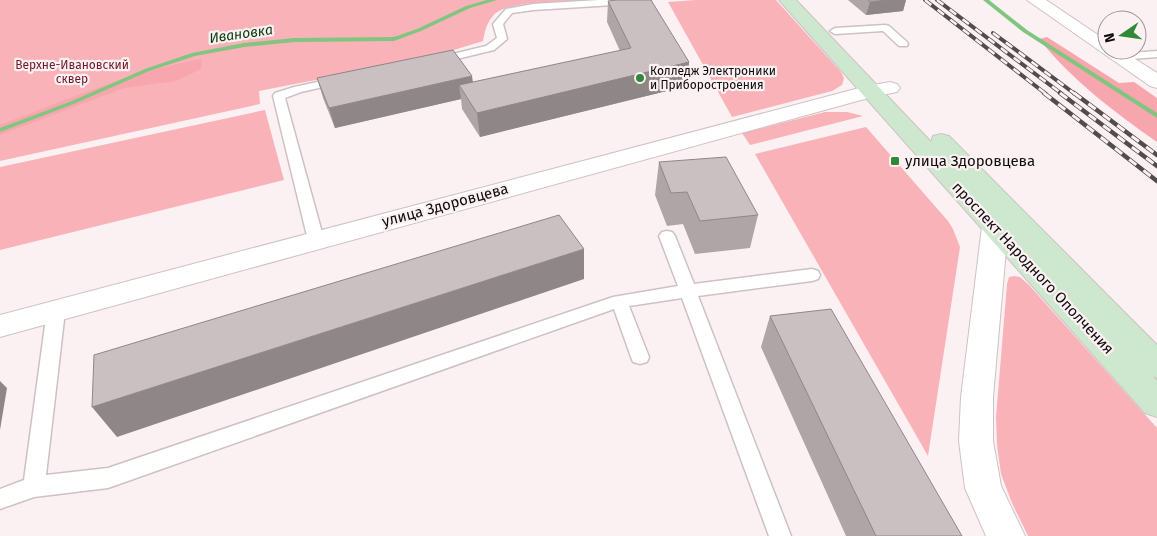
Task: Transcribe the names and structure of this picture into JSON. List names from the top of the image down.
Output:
{
  "streets": {
    "street": ["улица Здоровцева", "проспект Народного Ополчения"]
  },
  "crossings": [
    ["улица Здоровцева", "проспект Народного Ополчения"]
  ],
  "water": ["Ивановка"],
  "parks": ["Верхне-Ивановский сквер"],
  "places": {
    "other": ["Колледж Электроники и Приборостроения"],
    "transit": ["улица Здоровцева"]
  },
  "north": "left"
}
